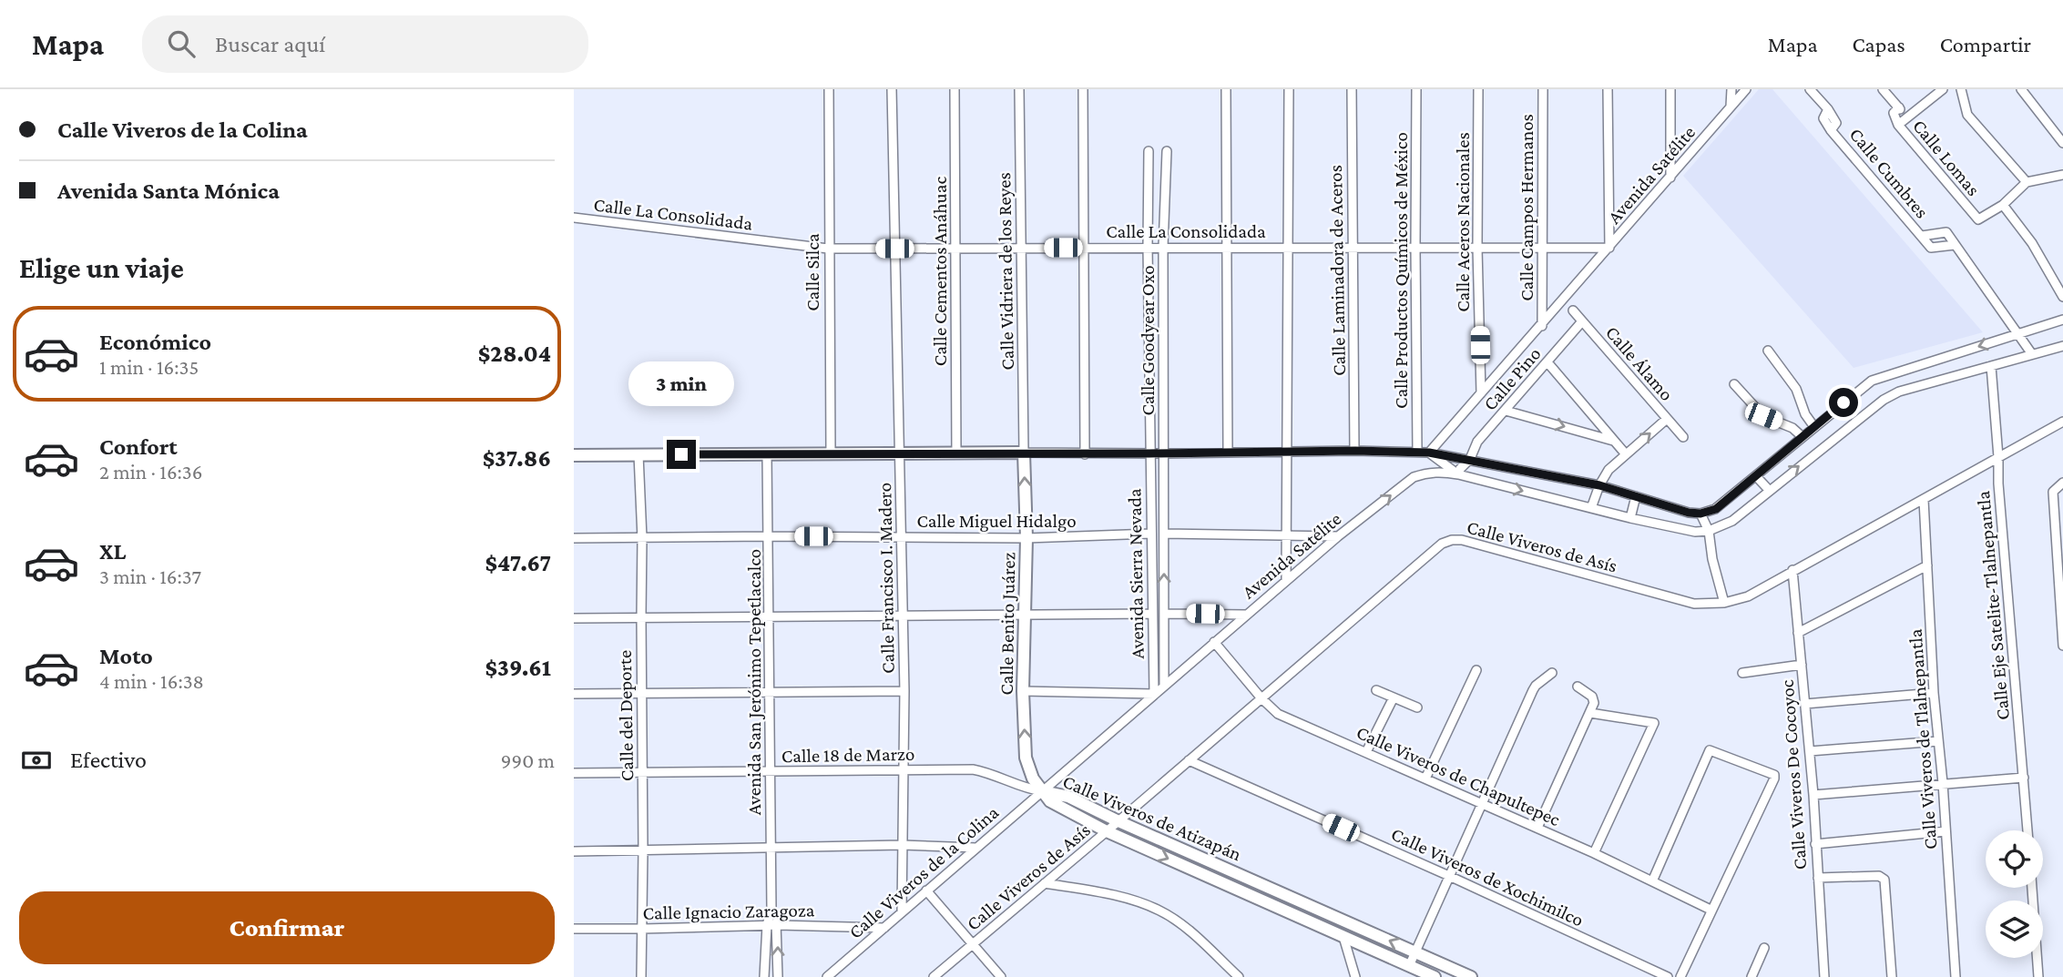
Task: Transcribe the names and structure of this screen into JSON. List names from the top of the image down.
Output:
{
  "streets": {
    "main road": ["Calle Benito Juárez", "Calle Viveros de Atizapán"],
    "street": [
      "Calle Lomas",
      "Calle Cumbres",
      "Avenida Satélite",
      "Calle Campos Hermanos",
      "Calle La Consolidada",
      "Calle Aceros Nacionales",
      "Calle Laminadora de Aceros",
      "Calle Productos Químicos de México",
      "Calle Cementos Anáhuac",
      "Calle Vidriera de los Reyes",
      "Calle Silca",
      "Calle Goodyear Oxo",
      "Calle Álamo",
      "Calle Pino",
      "Calle Miguel Hidalgo",
      "Calle Viveros de Asís",
      "Avenida Sierra Nevada",
      "Calle Francisco I. Madero",
      "Calle Eje Satelite-Tlalnepantla",
      "Avenida San Jerónimo Tepetlacalco",
      "Calle del Deporte",
      "Calle Viveros de Tlalnepantla",
      "Calle 18 de Marzo",
      "Calle Viveros De Cocoyoc",
      "Calle Viveros de Chapultepec",
      "Calle Viveros de la Colina",
      "Calle Viveros de Xochimilco",
      "Calle Ignacio Zaragoza"
    ]
  },
  "crossings": [
    ["Avenida Satélite", "Calle Campos Hermanos"],
    ["Avenida Satélite", "Calle La Consolidada"],
    ["Avenida Satélite", "Calle Aceros Nacionales"],
    ["Avenida Satélite", "Calle Pino"],
    ["Avenida Satélite", "Avenida Sierra Nevada"],
    ["Avenida Satélite", "Calle Benito Juárez"],
    ["Avenida Satélite", "Calle 18 de Marzo"],
    ["Avenida Satélite", "Calle Viveros de Chapultepec"],
    ["Avenida Satélite", "Calle Viveros de Atizapán"],
    ["Avenida Satélite", "Calle Viveros de la Colina"],
    ["Calle Campos Hermanos", "Calle La Consolidada"],
    ["Calle La Consolidada", "Calle Aceros Nacionales"],
    ["Calle La Consolidada", "Calle Laminadora de Aceros"],
    ["Calle La Consolidada", "Calle Productos Químicos de México"],
    ["Calle La Consolidada", "Calle Cementos Anáhuac"],
    ["Calle La Consolidada", "Calle Vidriera de los Reyes"],
    ["Calle La Consolidada", "Calle Silca"],
    ["Calle La Consolidada", "Calle Goodyear Oxo"],
    ["Calle La Consolidada", "Calle Francisco I. Madero"],
    ["Calle Vidriera de los Reyes", "Calle Benito Juárez"],
    ["Calle Goodyear Oxo", "Avenida Sierra Nevada"],
    ["Calle Álamo", "Calle Pino"],
    ["Calle Miguel Hidalgo", "Avenida Sierra Nevada"],
    ["Calle Miguel Hidalgo", "Calle Francisco I. Madero"],
    ["Calle Miguel Hidalgo", "Calle Benito Juárez"],
    ["Calle Miguel Hidalgo", "Avenida San Jerónimo Tepetlacalco"],
    ["Calle Miguel Hidalgo", "Calle del Deporte"],
    ["Calle Viveros de Asís", "Calle Eje Satelite-Tlalnepantla"],
    ["Calle Viveros de Asís", "Calle Viveros de Tlalnepantla"],
    ["Calle Viveros de Asís", "Calle Viveros De Cocoyoc"],
    ["Calle Viveros de Asís", "Calle Viveros de Chapultepec"],
    ["Calle Viveros de Asís", "Calle Viveros de Atizapán"],
    ["Calle Viveros de Asís", "Calle Viveros de Xochimilco"],
    ["Calle Francisco I. Madero", "Calle 18 de Marzo"],
    ["Calle Francisco I. Madero", "Calle Viveros de la Colina"],
    ["Calle Benito Juárez", "Calle 18 de Marzo"],
    ["Calle Benito Juárez", "Calle Viveros de Atizapán"],
    ["Calle Benito Juárez", "Calle Viveros de la Colina"],
    ["Avenida San Jerónimo Tepetlacalco", "Calle 18 de Marzo"],
    ["Avenida San Jerónimo Tepetlacalco", "Calle Ignacio Zaragoza"],
    ["Calle del Deporte", "Calle 18 de Marzo"],
    ["Calle del Deporte", "Calle Ignacio Zaragoza"],
    ["Calle 18 de Marzo", "Calle Viveros de Atizapán"],
    ["Calle 18 de Marzo", "Calle Viveros de la Colina"],
    ["Calle Viveros de Atizapán", "Calle Viveros de la Colina"],
    ["Calle Viveros de la Colina", "Calle Ignacio Zaragoza"]
  ],
  "one_way": ["Calle Benito Juárez"],
  "page": {
    "header": "Mapa",
    "search": "Buscar aquí",
    "nav": ["Mapa", "Capas", "Compartir"],
    "banner": ["Calle Viveros de la Colina", "Avenida Santa Mónica"],
    "heading": "Elige un viaje",
    "list": [
      {
        "name": "Económico",
        "note": "1 min · 16:35",
        "value": "$28.04"
      },
      {
        "name": "Confort",
        "note": "2 min · 16:36",
        "value": "$37.86"
      },
      {
        "name": "XL",
        "note": "3 min · 16:37",
        "value": "$47.67"
      },
      {
        "name": "Moto",
        "note": "4 min · 16:38",
        "value": "$39.61"
      }
    ],
    "bubble": "3 min",
    "pay": ["Efectivo", "990 m"],
    "buttons": "Confirmar"
  }
}
